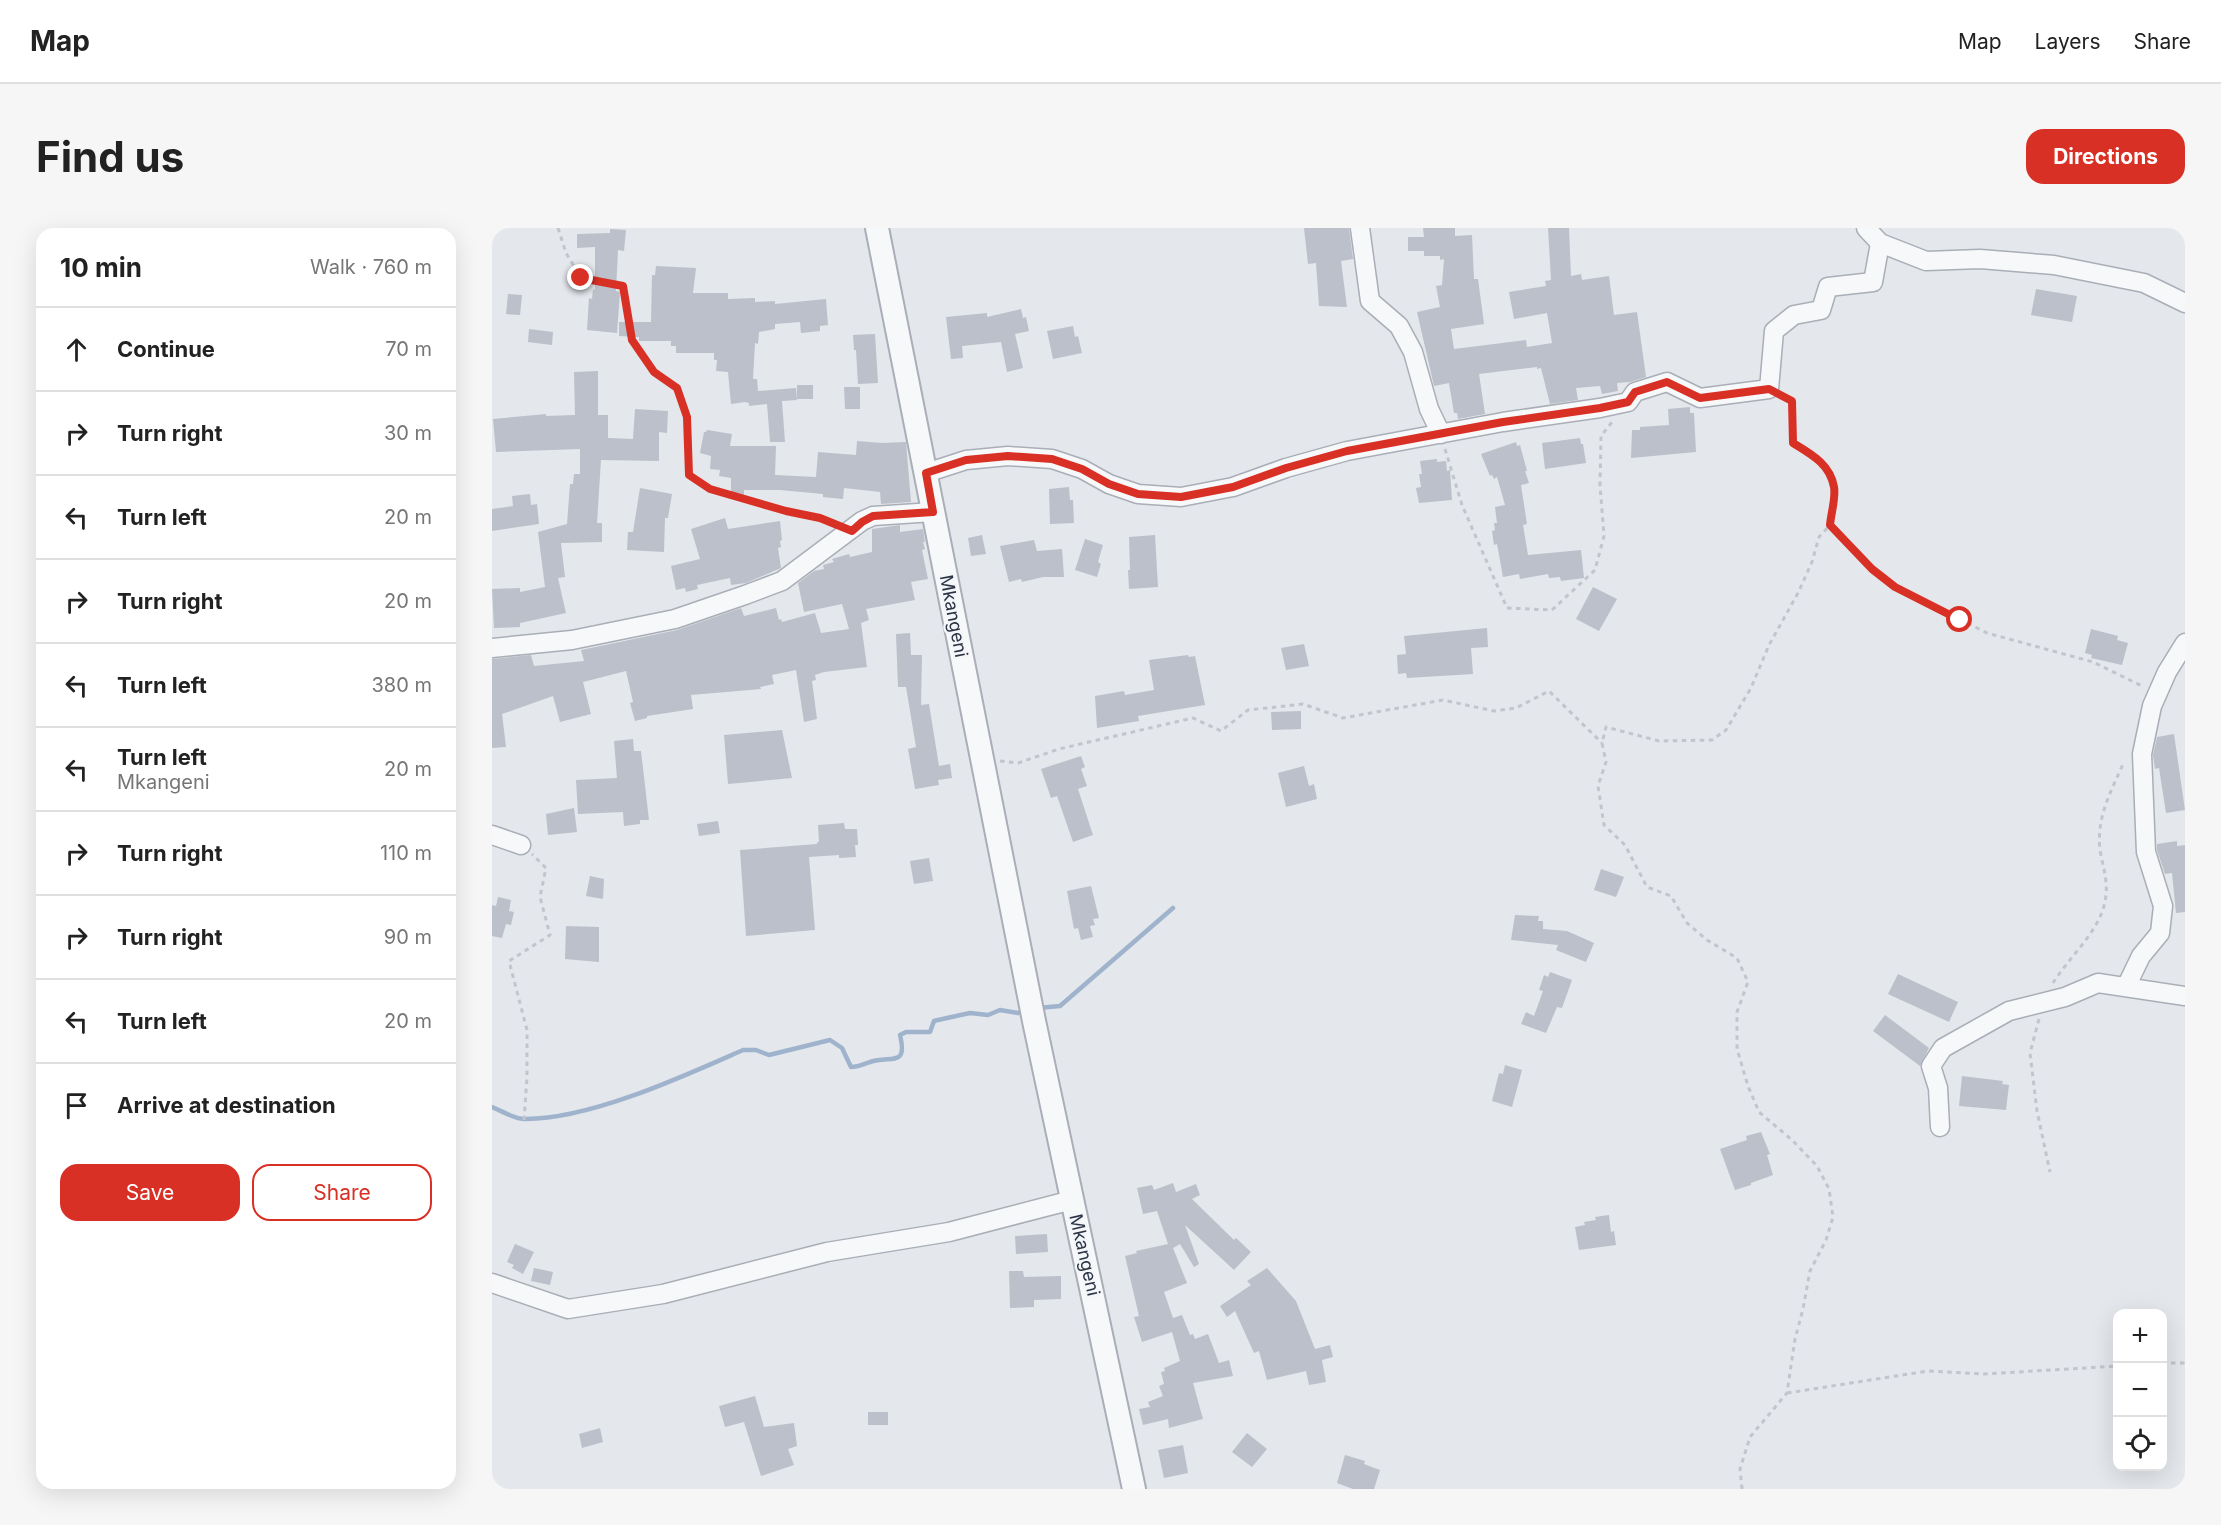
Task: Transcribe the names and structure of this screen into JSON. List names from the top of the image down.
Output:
{
  "streets": {
    "street": ["Mkangeni"]
  },
  "page": {
    "header": "Map",
    "nav": ["Map", "Layers", "Share"],
    "buttons": [
      "Directions",
      ["Save", "Share"]
    ],
    "title": "Find us",
    "heading": ["10 min", "Walk · 760 m"],
    "list": [
      ["Continue", "70 m"],
      ["Turn right", "30 m"],
      ["Turn left", "20 m"],
      ["Turn right", "20 m"],
      ["Turn left", "380 m"],
      ["Turn left", "Mkangeni", "20 m"],
      ["Turn right", "110 m"],
      ["Turn right", "90 m"],
      ["Turn left", "20 m"],
      "Arrive at destination"
    ],
    "map_buttons": ["+", "−"]
  }
}
